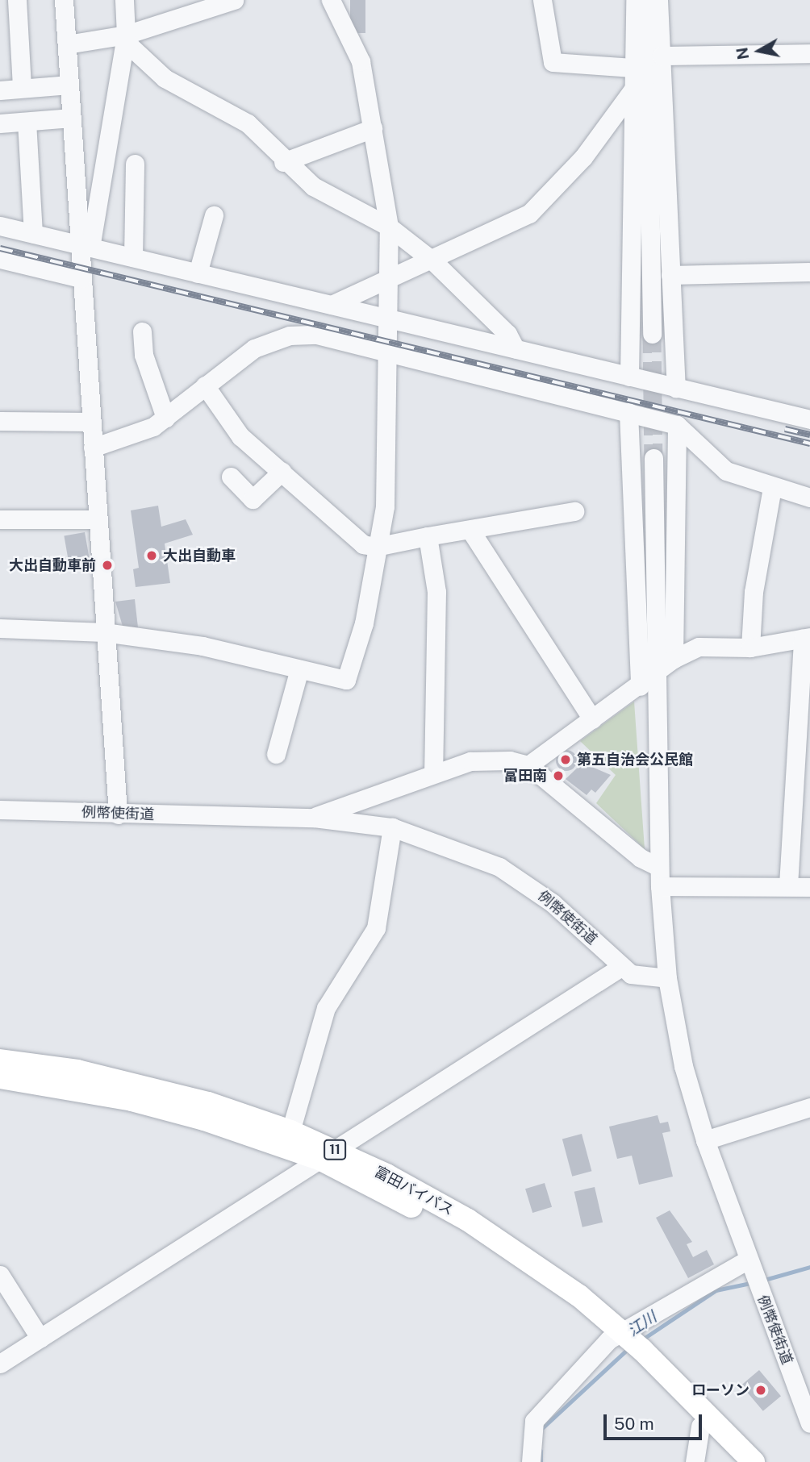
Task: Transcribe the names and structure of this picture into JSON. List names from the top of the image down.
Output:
{
  "streets": {
    "main road": ["11", "富田バイパス"],
    "street": ["例幣使街道"]
  },
  "water": ["江川"],
  "places": [
    "大出自動車",
    "大出自動車前",
    "第五自治会公民館",
    "富田南",
    "ローソン"
  ],
  "scale_bar": "50 m",
  "north": "left"
}
